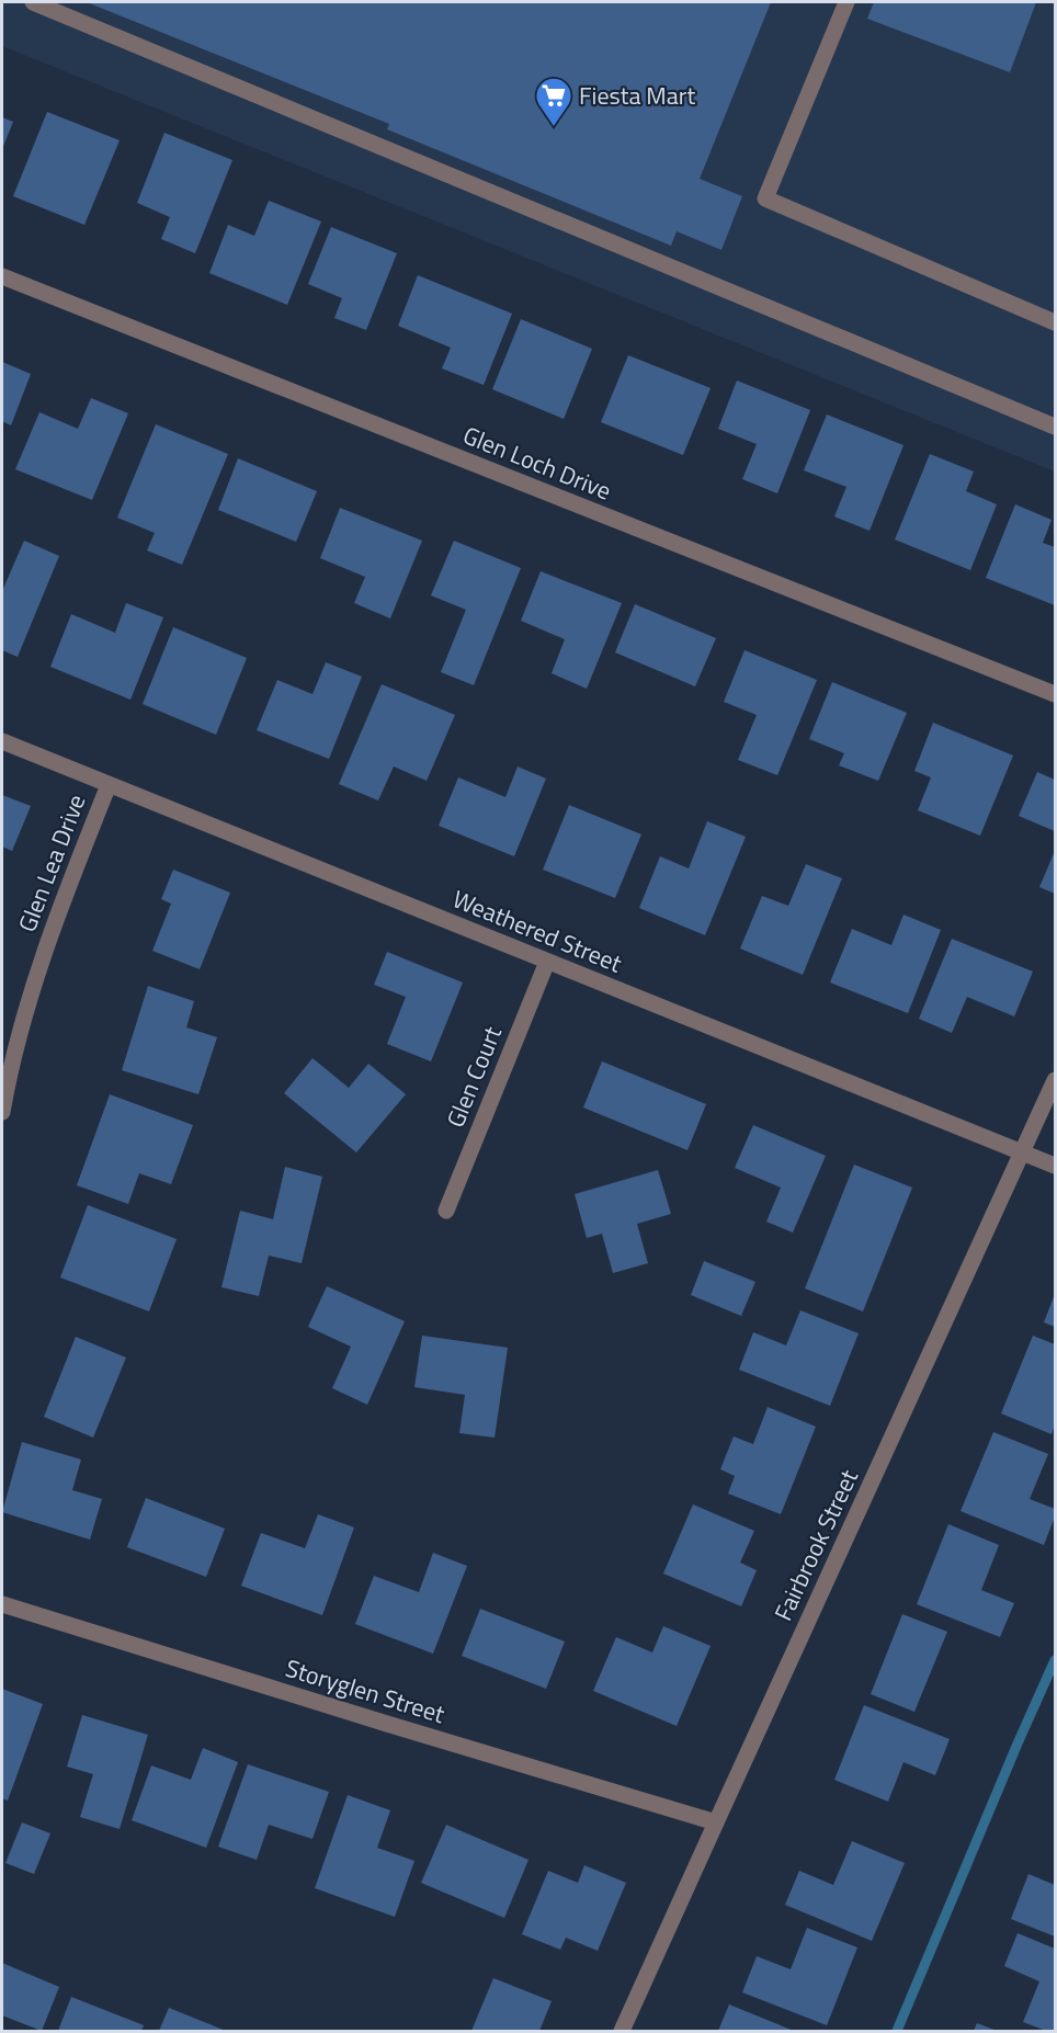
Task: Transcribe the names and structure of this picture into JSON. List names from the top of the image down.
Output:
{
  "streets": {
    "street": [
      "Glen Loch Drive",
      "Glen Lea Drive",
      "Weathered Street",
      "Glen Court",
      "Fairbrook Street",
      "Storyglen Street"
    ]
  },
  "crossings": [
    ["Glen Lea Drive", "Weathered Street"],
    ["Weathered Street", "Glen Court"],
    ["Weathered Street", "Fairbrook Street"],
    ["Fairbrook Street", "Storyglen Street"]
  ],
  "places": {
    "supermarket": ["Fiesta Mart"]
  }
}
